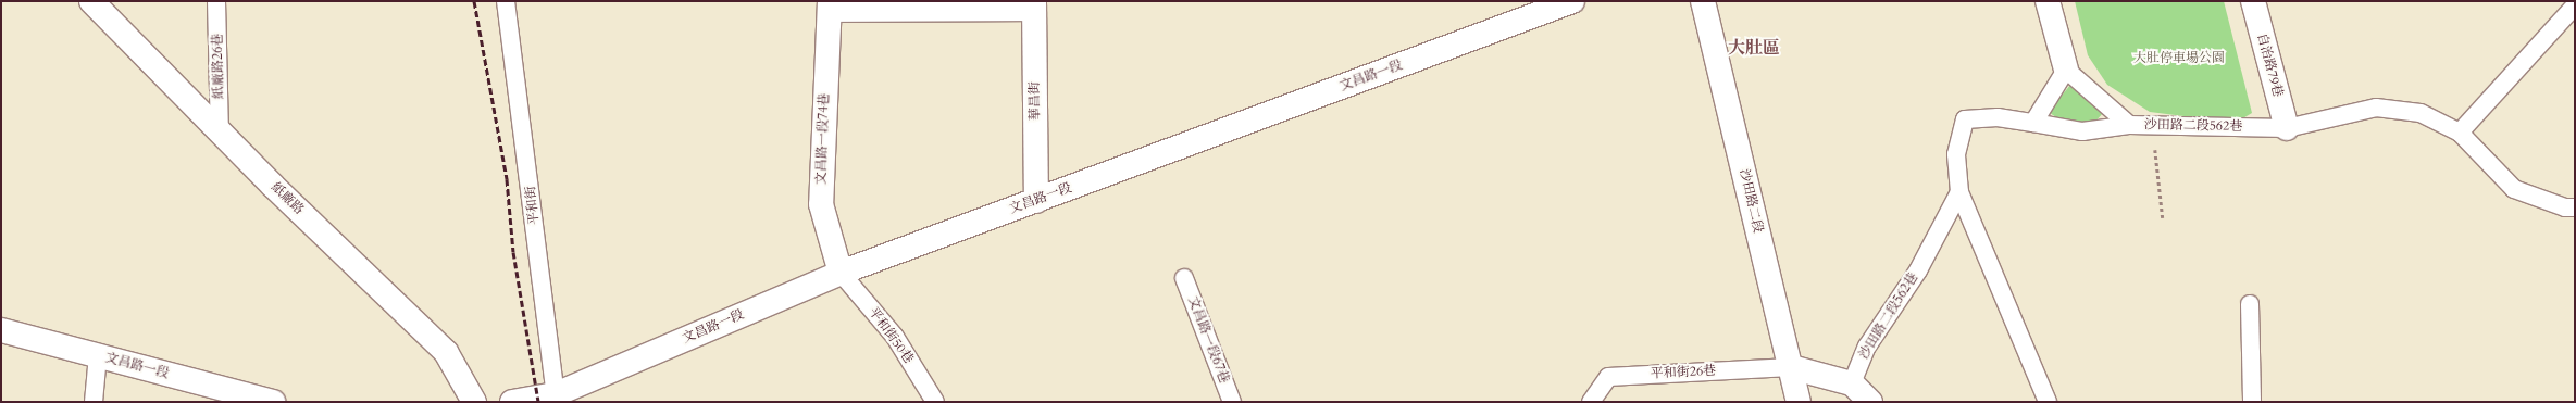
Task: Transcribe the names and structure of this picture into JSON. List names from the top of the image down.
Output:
{
  "streets": {
    "street": [
      "自治路79巷",
      "文昌路一段",
      "華昌街",
      "文昌路一段74巷",
      "紙廠路",
      "沙田路二段"
    ],
    "lane": [
      "紙廠路26巷",
      "沙田路二段562巷",
      "平和街",
      "平和街50巷",
      "文昌路一段67巷",
      "平和街26巷"
    ]
  },
  "crossings": [
    ["自治路79巷", "沙田路二段562巷"],
    ["紙廠路26巷", "紙廠路"],
    ["文昌路一段", "華昌街"],
    ["文昌路一段", "文昌路一段74巷"],
    ["文昌路一段", "平和街"],
    ["文昌路一段", "平和街50巷"],
    ["文昌路一段74巷", "平和街50巷"],
    ["沙田路二段", "平和街26巷"]
  ],
  "districts": ["大肚區"],
  "parks": ["大肚停車場公園"]
}
